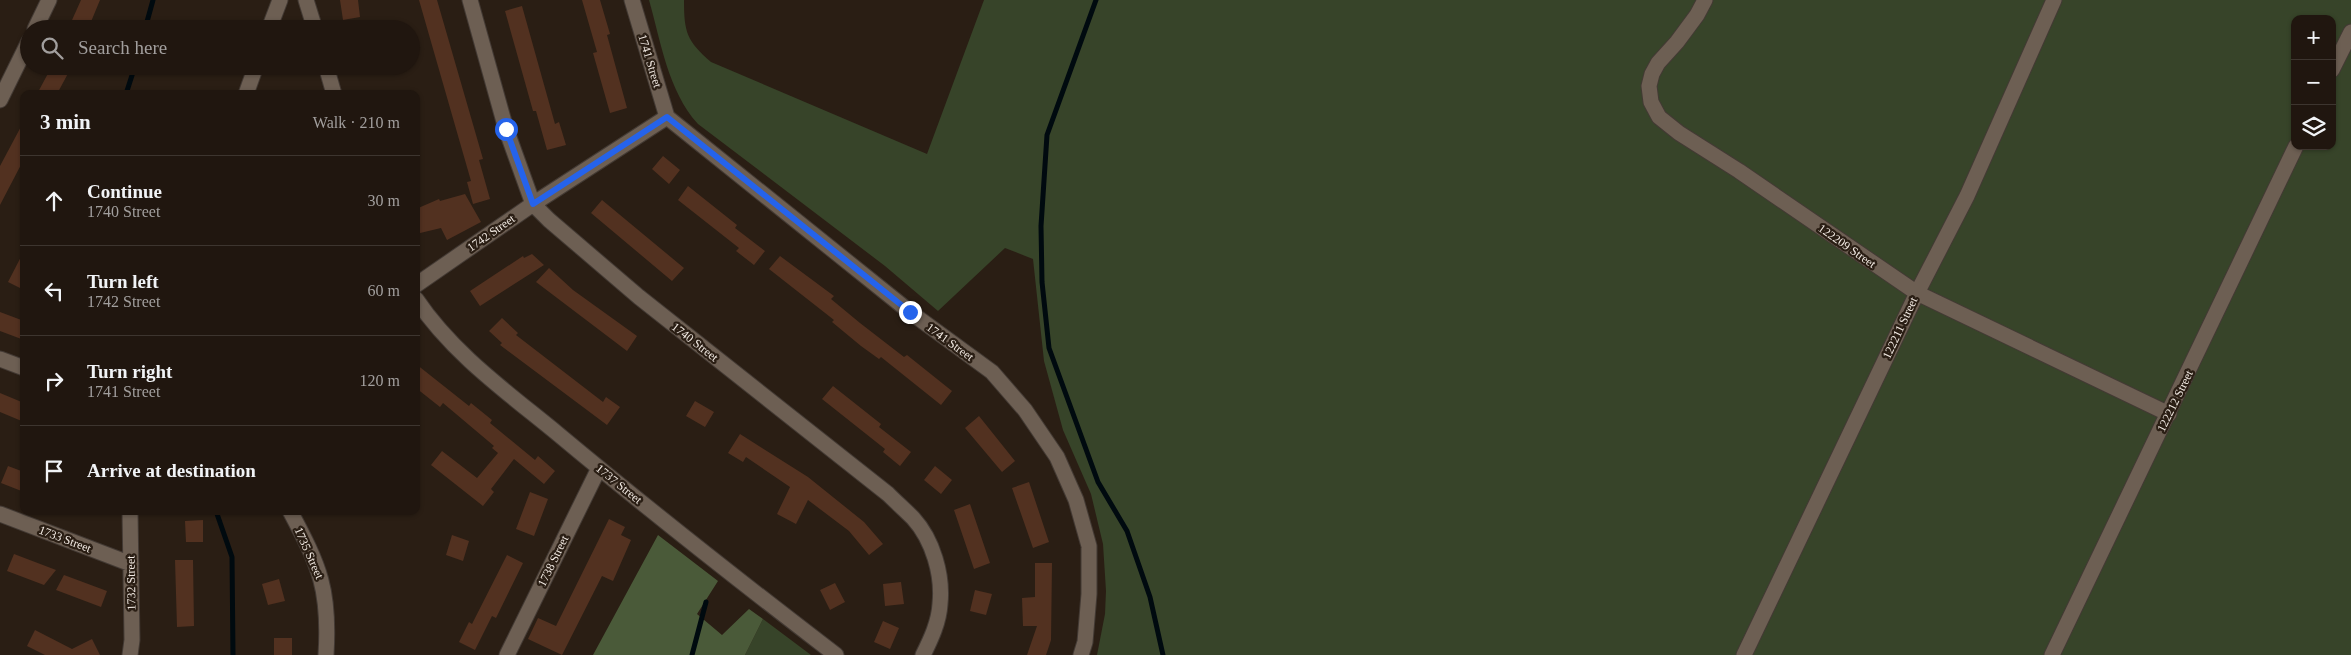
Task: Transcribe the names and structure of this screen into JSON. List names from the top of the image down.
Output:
{
  "streets": {
    "street": [
      "1741 Street",
      "1742 Street",
      "122209 Street",
      "122211 Street",
      "1740 Street",
      "122212 Street",
      "1737 Street",
      "1733 Street",
      "1735 Street",
      "1738 Street",
      "1732 Street"
    ]
  },
  "crossings": [
    ["1741 Street", "1742 Street"],
    ["1742 Street", "1740 Street"],
    ["122209 Street", "122211 Street"],
    ["122209 Street", "122212 Street"],
    ["1737 Street", "1738 Street"],
    ["1733 Street", "1732 Street"]
  ],
  "page": {
    "map_buttons": ["+", "−"],
    "search": "Search here",
    "heading": ["3 min", "Walk · 210 m"],
    "list": [
      ["Continue", "1740 Street", "30 m"],
      ["Turn left", "1742 Street", "60 m"],
      ["Turn right", "1741 Street", "120 m"],
      "Arrive at destination"
    ]
  }
}
